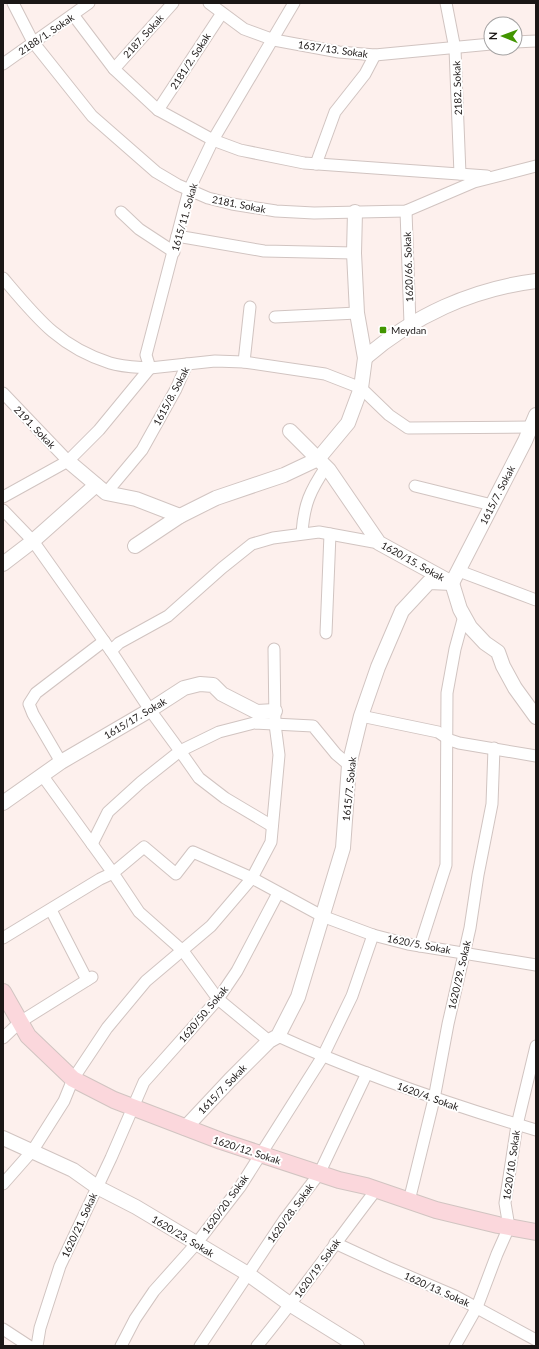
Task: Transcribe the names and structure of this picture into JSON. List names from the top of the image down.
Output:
{
  "streets": {
    "main road": ["1620/12. Sokak"],
    "street": [
      "2188/1. Sokak",
      "2187. Sokak",
      "1637/13. Sokak",
      "2181/2. Sokak",
      "2182. Sokak",
      "2181. Sokak",
      "1615/11. Sokak",
      "1620/66. Sokak",
      "1615/8. Sokak",
      "2191. Sokak",
      "1615/7. Sokak",
      "1620/15. Sokak",
      "1615/17. Sokak",
      "1620/5. Sokak",
      "1620/29. Sokak",
      "1620/50. Sokak",
      "1620/4. Sokak",
      "1620/10. Sokak",
      "1620/20. Sokak",
      "1620/28. Sokak",
      "1620/21. Sokak",
      "1620/23. Sokak",
      "1620/19. Sokak",
      "1620/13. Sokak"
    ]
  },
  "crossings": [
    ["2188/1. Sokak", "2181. Sokak"],
    ["2187. Sokak", "2181. Sokak"],
    ["1637/13. Sokak", "2181/2. Sokak"],
    ["1637/13. Sokak", "2182. Sokak"],
    ["1637/13. Sokak", "1615/11. Sokak"],
    ["2181/2. Sokak", "2181. Sokak"],
    ["2182. Sokak", "2181. Sokak"],
    ["2181. Sokak", "1615/11. Sokak"],
    ["2181. Sokak", "1620/66. Sokak"],
    ["1615/8. Sokak", "1615/7. Sokak"],
    ["1615/7. Sokak", "1620/15. Sokak"],
    ["1615/7. Sokak", "1620/5. Sokak"],
    ["1615/7. Sokak", "1620/4. Sokak"],
    ["1615/7. Sokak", "1620/12. Sokak"],
    ["1615/17. Sokak", "1620/4. Sokak"],
    ["1620/5. Sokak", "1620/29. Sokak"],
    ["1620/5. Sokak", "1620/50. Sokak"],
    ["1620/5. Sokak", "1620/4. Sokak"],
    ["1620/5. Sokak", "1620/20. Sokak"],
    ["1620/29. Sokak", "1620/4. Sokak"],
    ["1620/29. Sokak", "1620/12. Sokak"],
    ["1620/50. Sokak", "1620/4. Sokak"],
    ["1620/50. Sokak", "1620/12. Sokak"],
    ["1620/50. Sokak", "1620/21. Sokak"],
    ["1620/4. Sokak", "1620/10. Sokak"],
    ["1620/4. Sokak", "1620/20. Sokak"],
    ["1620/4. Sokak", "1620/28. Sokak"],
    ["1620/12. Sokak", "1620/10. Sokak"],
    ["1620/12. Sokak", "1620/20. Sokak"],
    ["1620/12. Sokak", "1620/28. Sokak"],
    ["1620/12. Sokak", "1620/21. Sokak"],
    ["1620/12. Sokak", "1620/19. Sokak"],
    ["1620/20. Sokak", "1620/23. Sokak"],
    ["1620/28. Sokak", "1620/23. Sokak"],
    ["1620/21. Sokak", "1620/23. Sokak"],
    ["1620/23. Sokak", "1620/19. Sokak"],
    ["1620/19. Sokak", "1620/13. Sokak"]
  ],
  "places": {
    "transit": ["Meydan"]
  },
  "north": "left"
}
